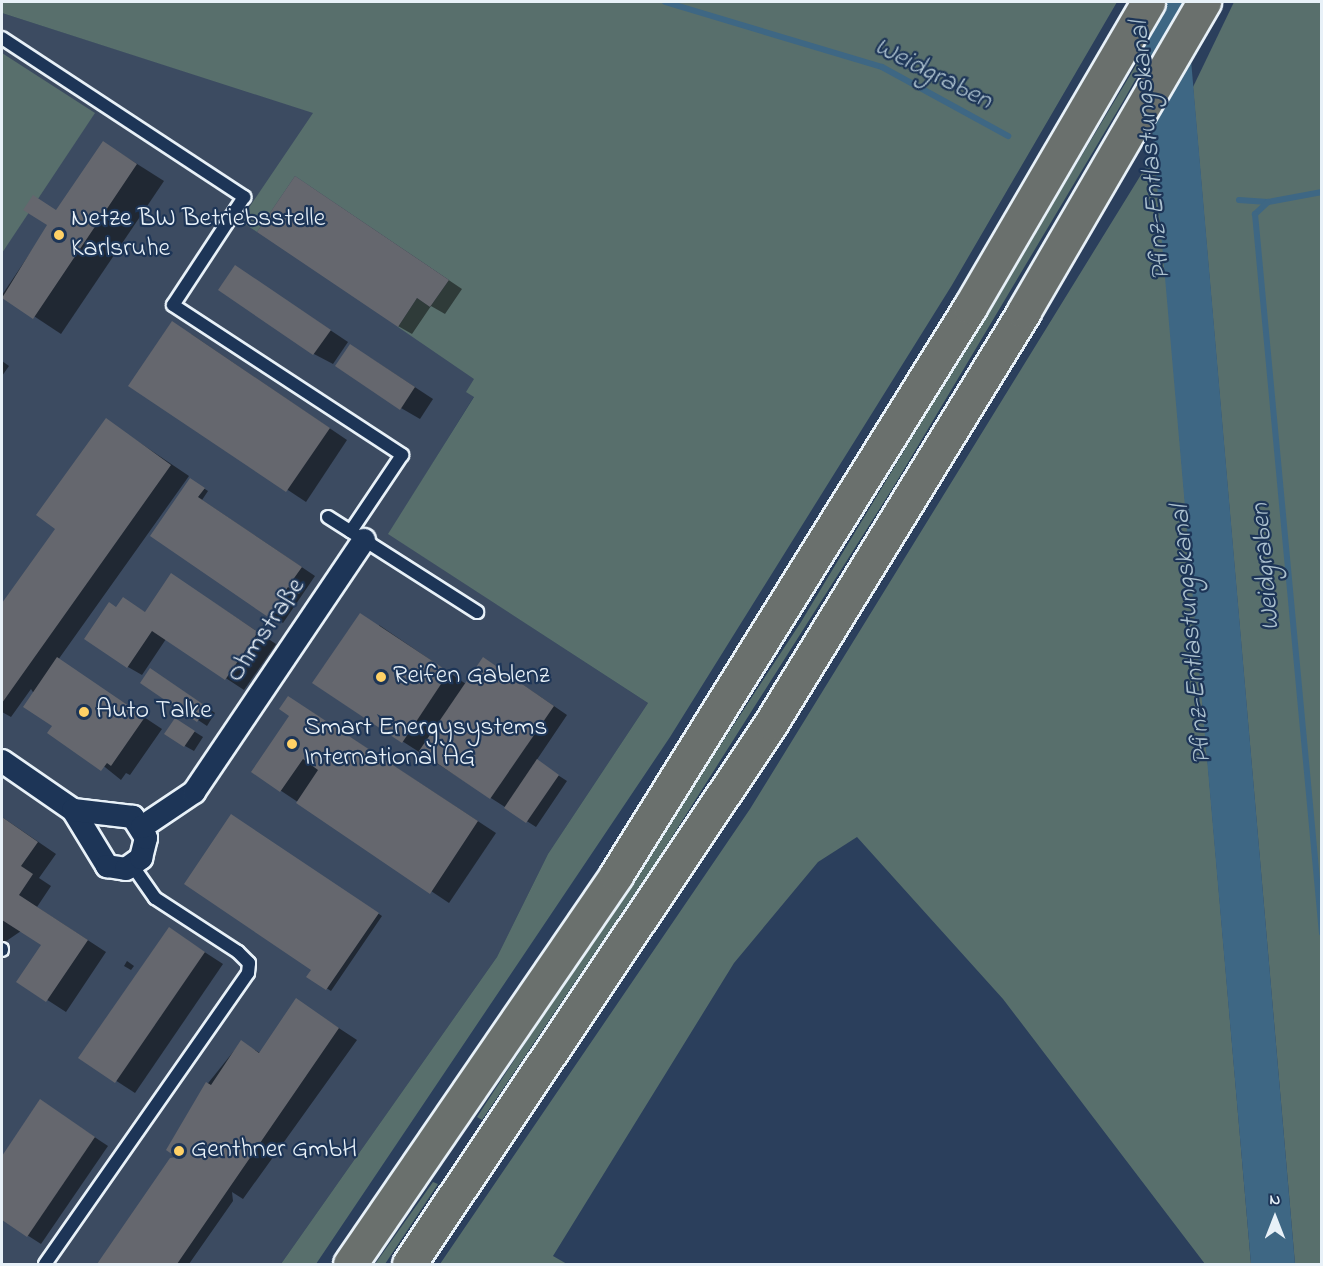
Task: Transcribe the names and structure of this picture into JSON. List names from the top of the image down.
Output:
{
  "streets": {
    "street": ["Ohmstraße"]
  },
  "water": ["Weidgraben", "Pfinz-Entlastungskanal"],
  "places": [
    "Netze BW Betriebsstelle Karlsruhe",
    "Reifen Gablenz",
    "Auto Talke",
    "Smart Energysystems International AG",
    "Genthner GmbH"
  ],
  "north": "top"
}
